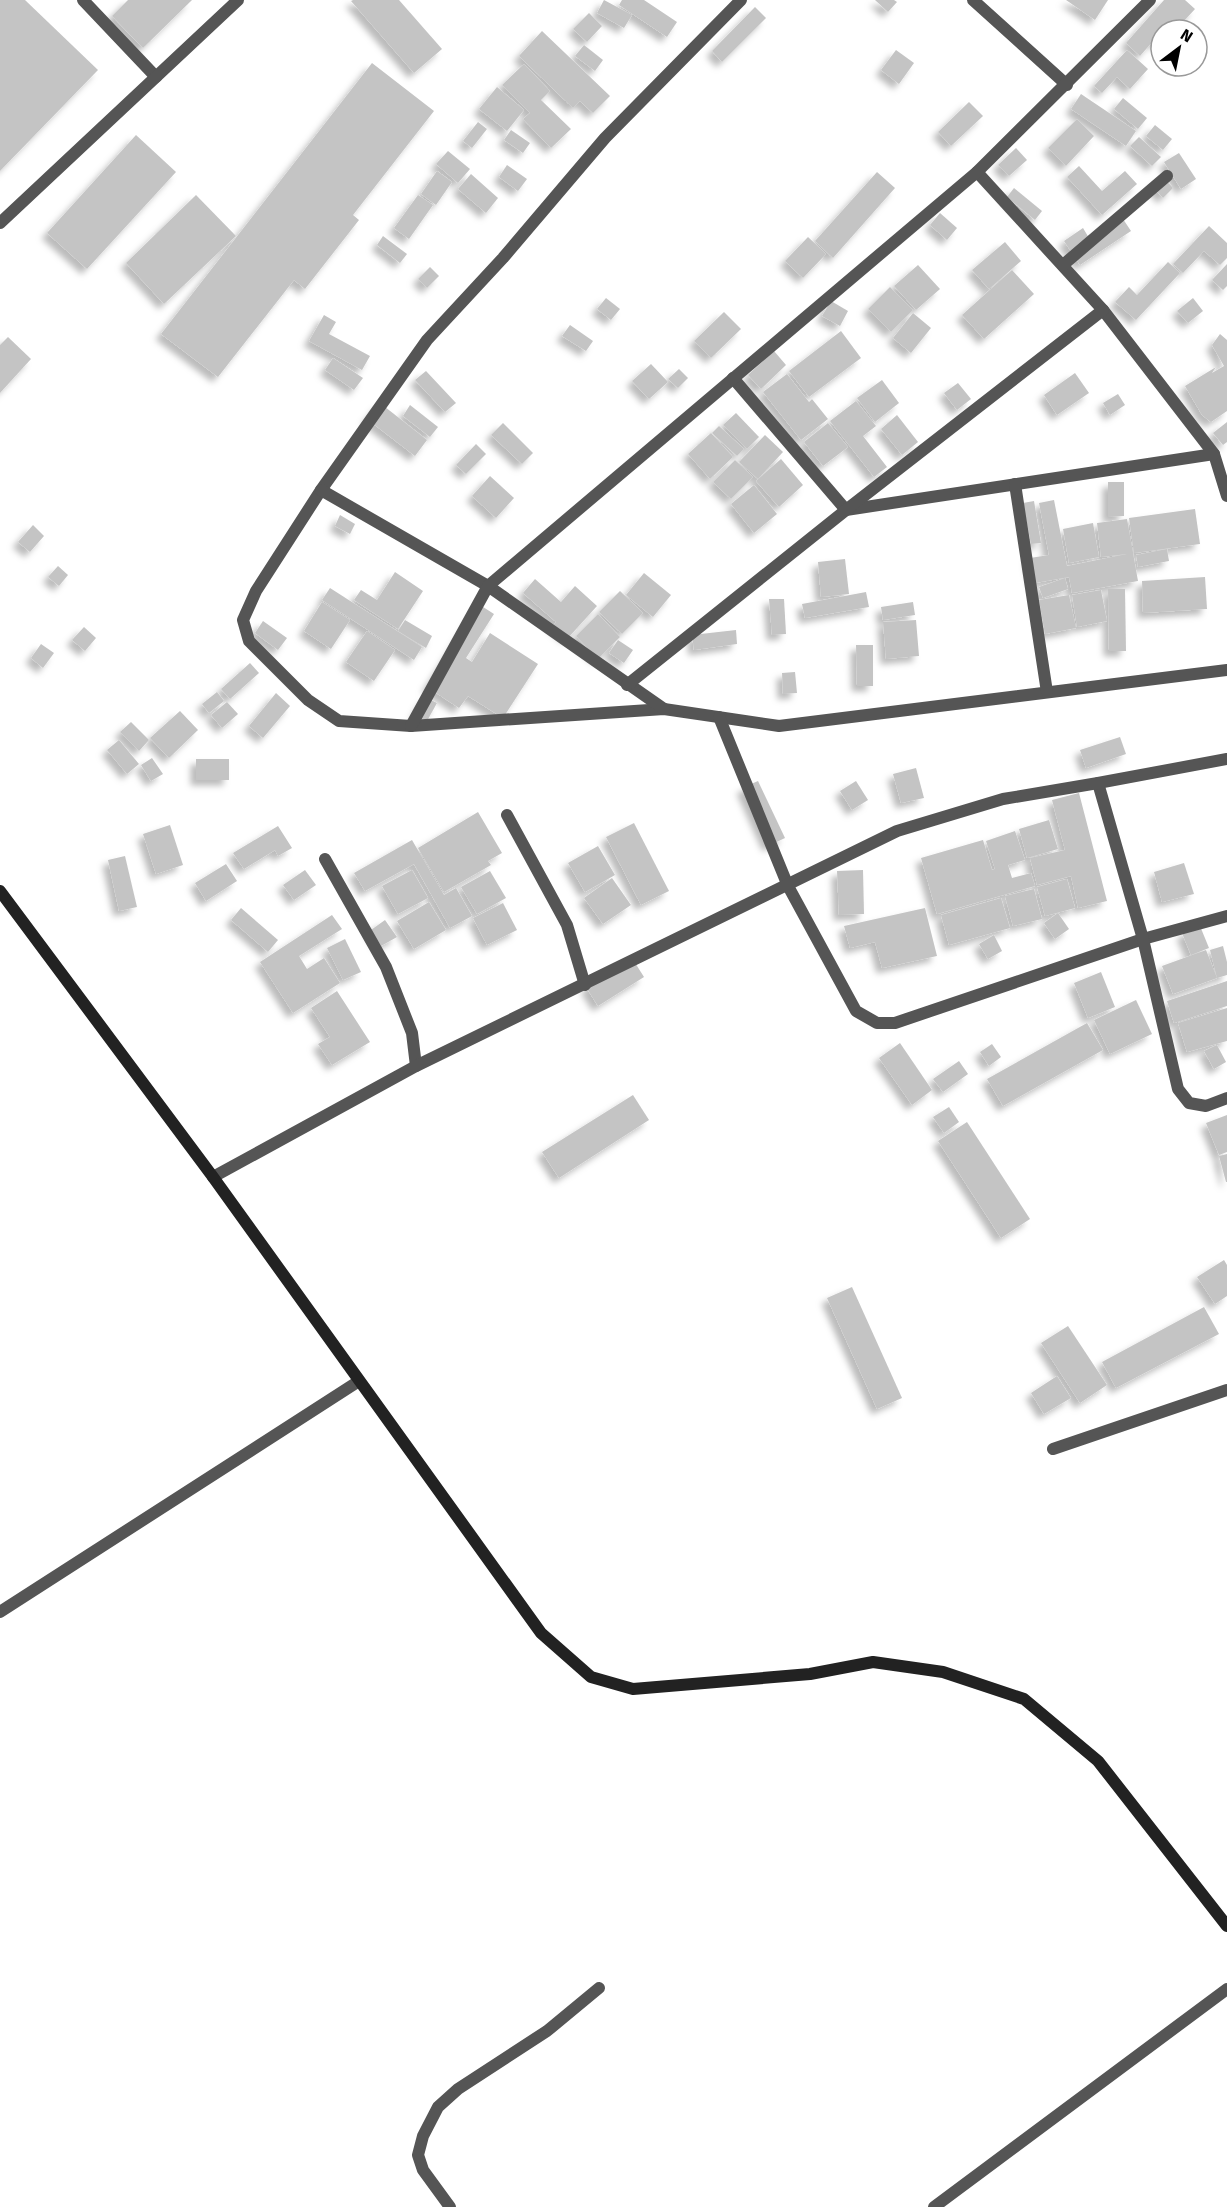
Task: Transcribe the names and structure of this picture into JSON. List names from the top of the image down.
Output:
{
  "north": "top right"
}
